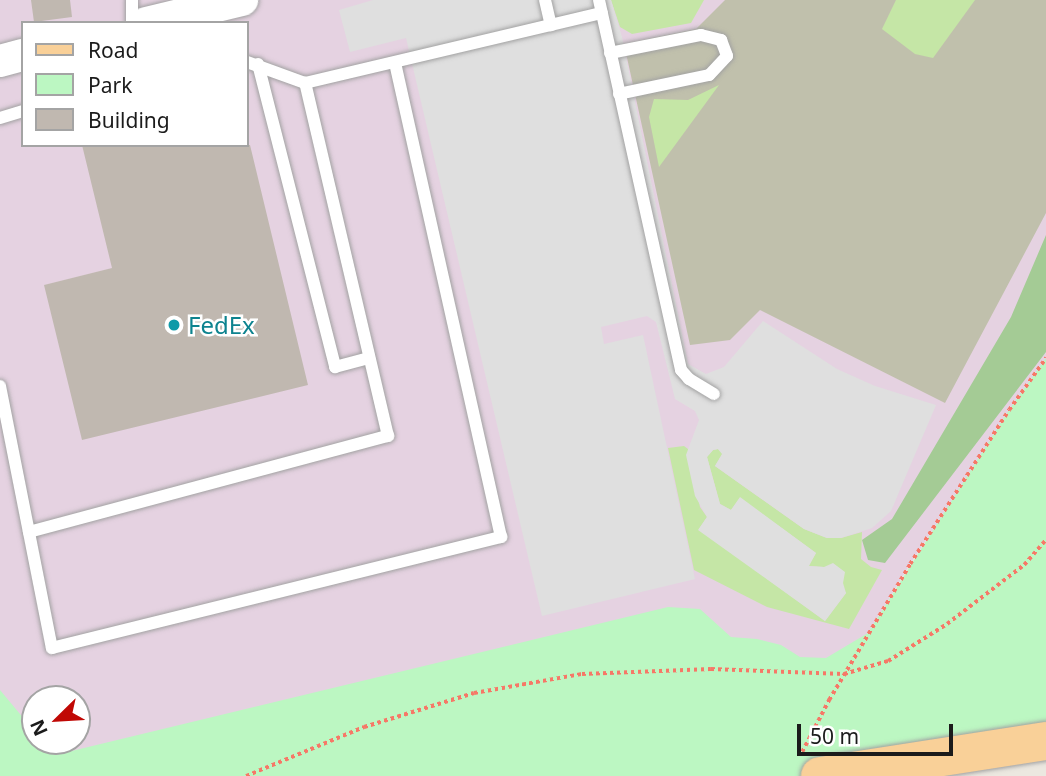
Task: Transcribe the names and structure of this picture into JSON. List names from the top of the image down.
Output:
{
  "places": ["FedEx"],
  "legend": ["Road", "Park", "Building"],
  "scale_bar": "50 m",
  "north": "bottom left"
}
